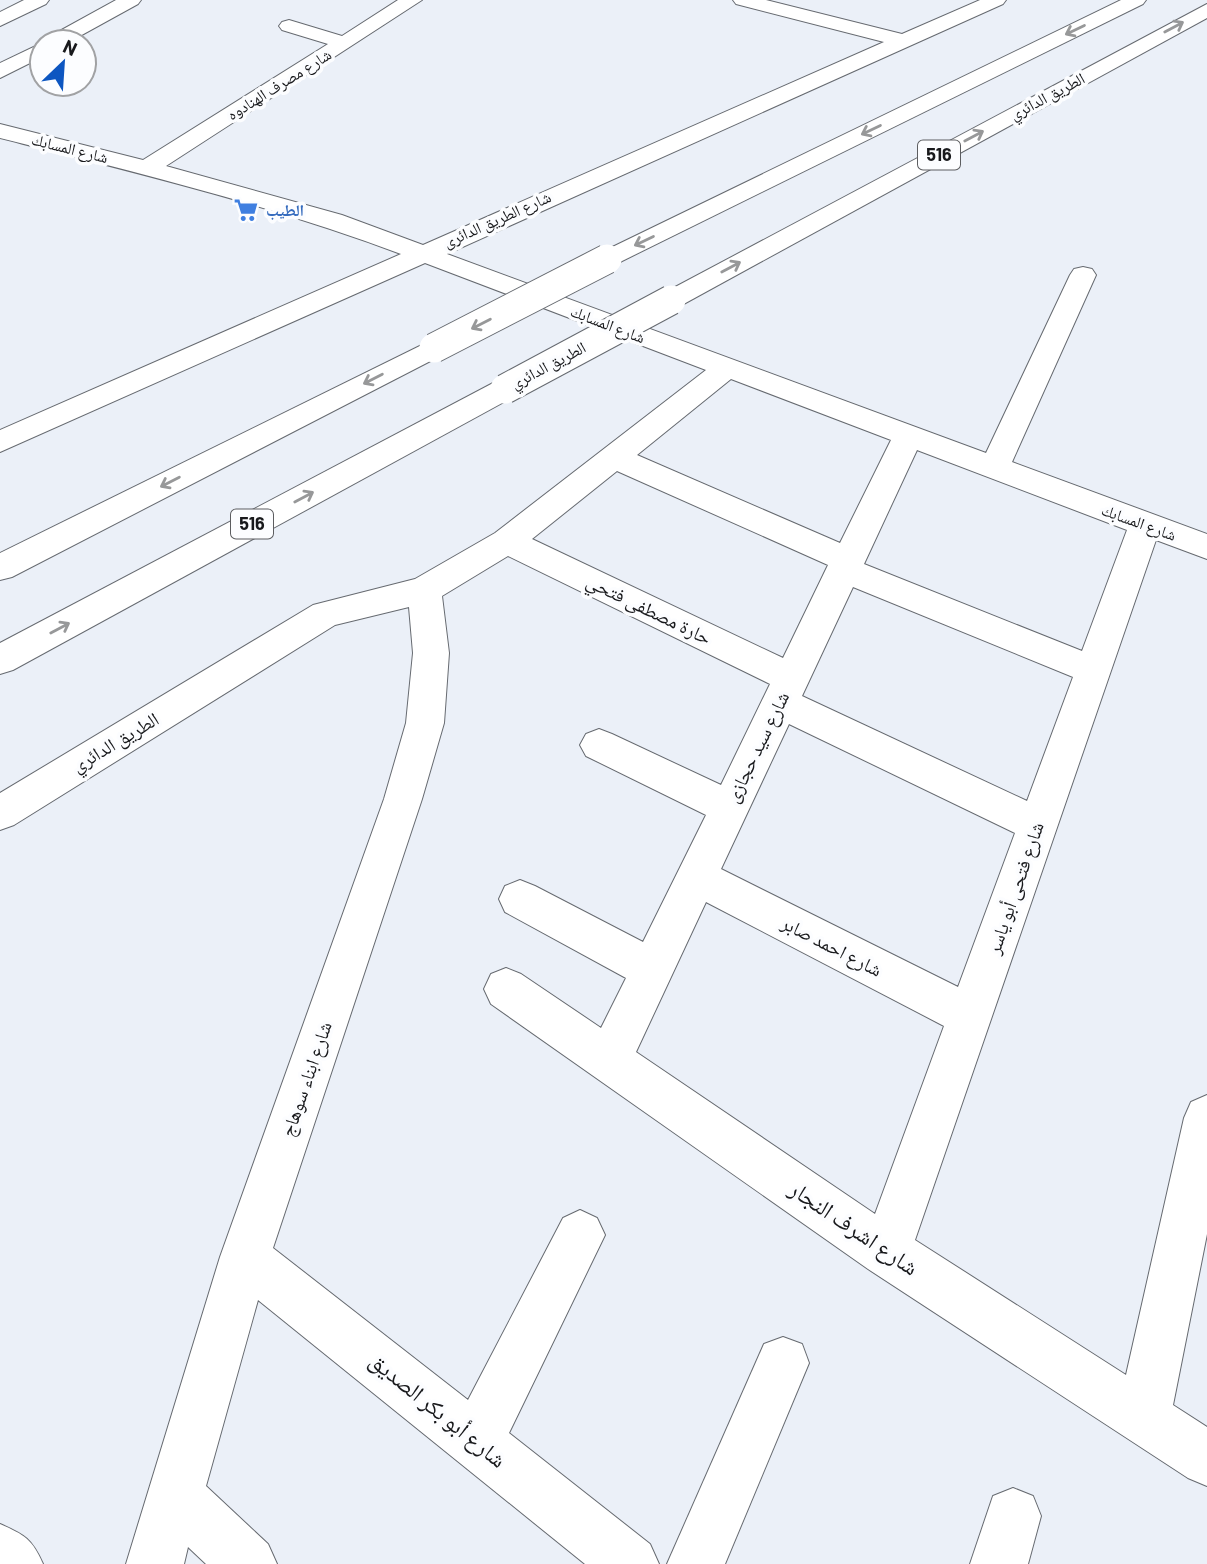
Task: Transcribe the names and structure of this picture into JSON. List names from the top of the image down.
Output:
{
  "streets": {
    "main road": [
      "شارع مصرف الهنادوه",
      "الطريق الدائري",
      "شارع المسابك",
      "516",
      "شارع الطريق الدائرى",
      "حارة مصطفى فتحي",
      "شارع سيد حجازى",
      "شارع فتحى أبو ياسر",
      "شارع احمد صابر",
      "شارع ابناء سوهاج",
      "شارع اشرف النجار",
      "شارع أبو بكر الصديق"
    ]
  },
  "crossings": [
    ["شارع مصرف الهنادوه", "شارع المسابك"],
    ["الطريق الدائري", "شارع المسابك"],
    ["الطريق الدائري", "حارة مصطفى فتحي"],
    ["الطريق الدائري", "شارع ابناء سوهاج"],
    ["شارع المسابك", "شارع الطريق الدائرى"],
    ["شارع المسابك", "شارع سيد حجازى"],
    ["شارع المسابك", "شارع فتحى أبو ياسر"],
    ["حارة مصطفى فتحي", "شارع سيد حجازى"],
    ["حارة مصطفى فتحي", "شارع فتحى أبو ياسر"],
    ["شارع سيد حجازى", "شارع احمد صابر"],
    ["شارع سيد حجازى", "شارع اشرف النجار"],
    ["شارع فتحى أبو ياسر", "شارع احمد صابر"],
    ["شارع فتحى أبو ياسر", "شارع اشرف النجار"],
    ["شارع ابناء سوهاج", "شارع أبو بكر الصديق"]
  ],
  "places": {
    "supermarket": ["الطيب"]
  },
  "north": "top right"
}
